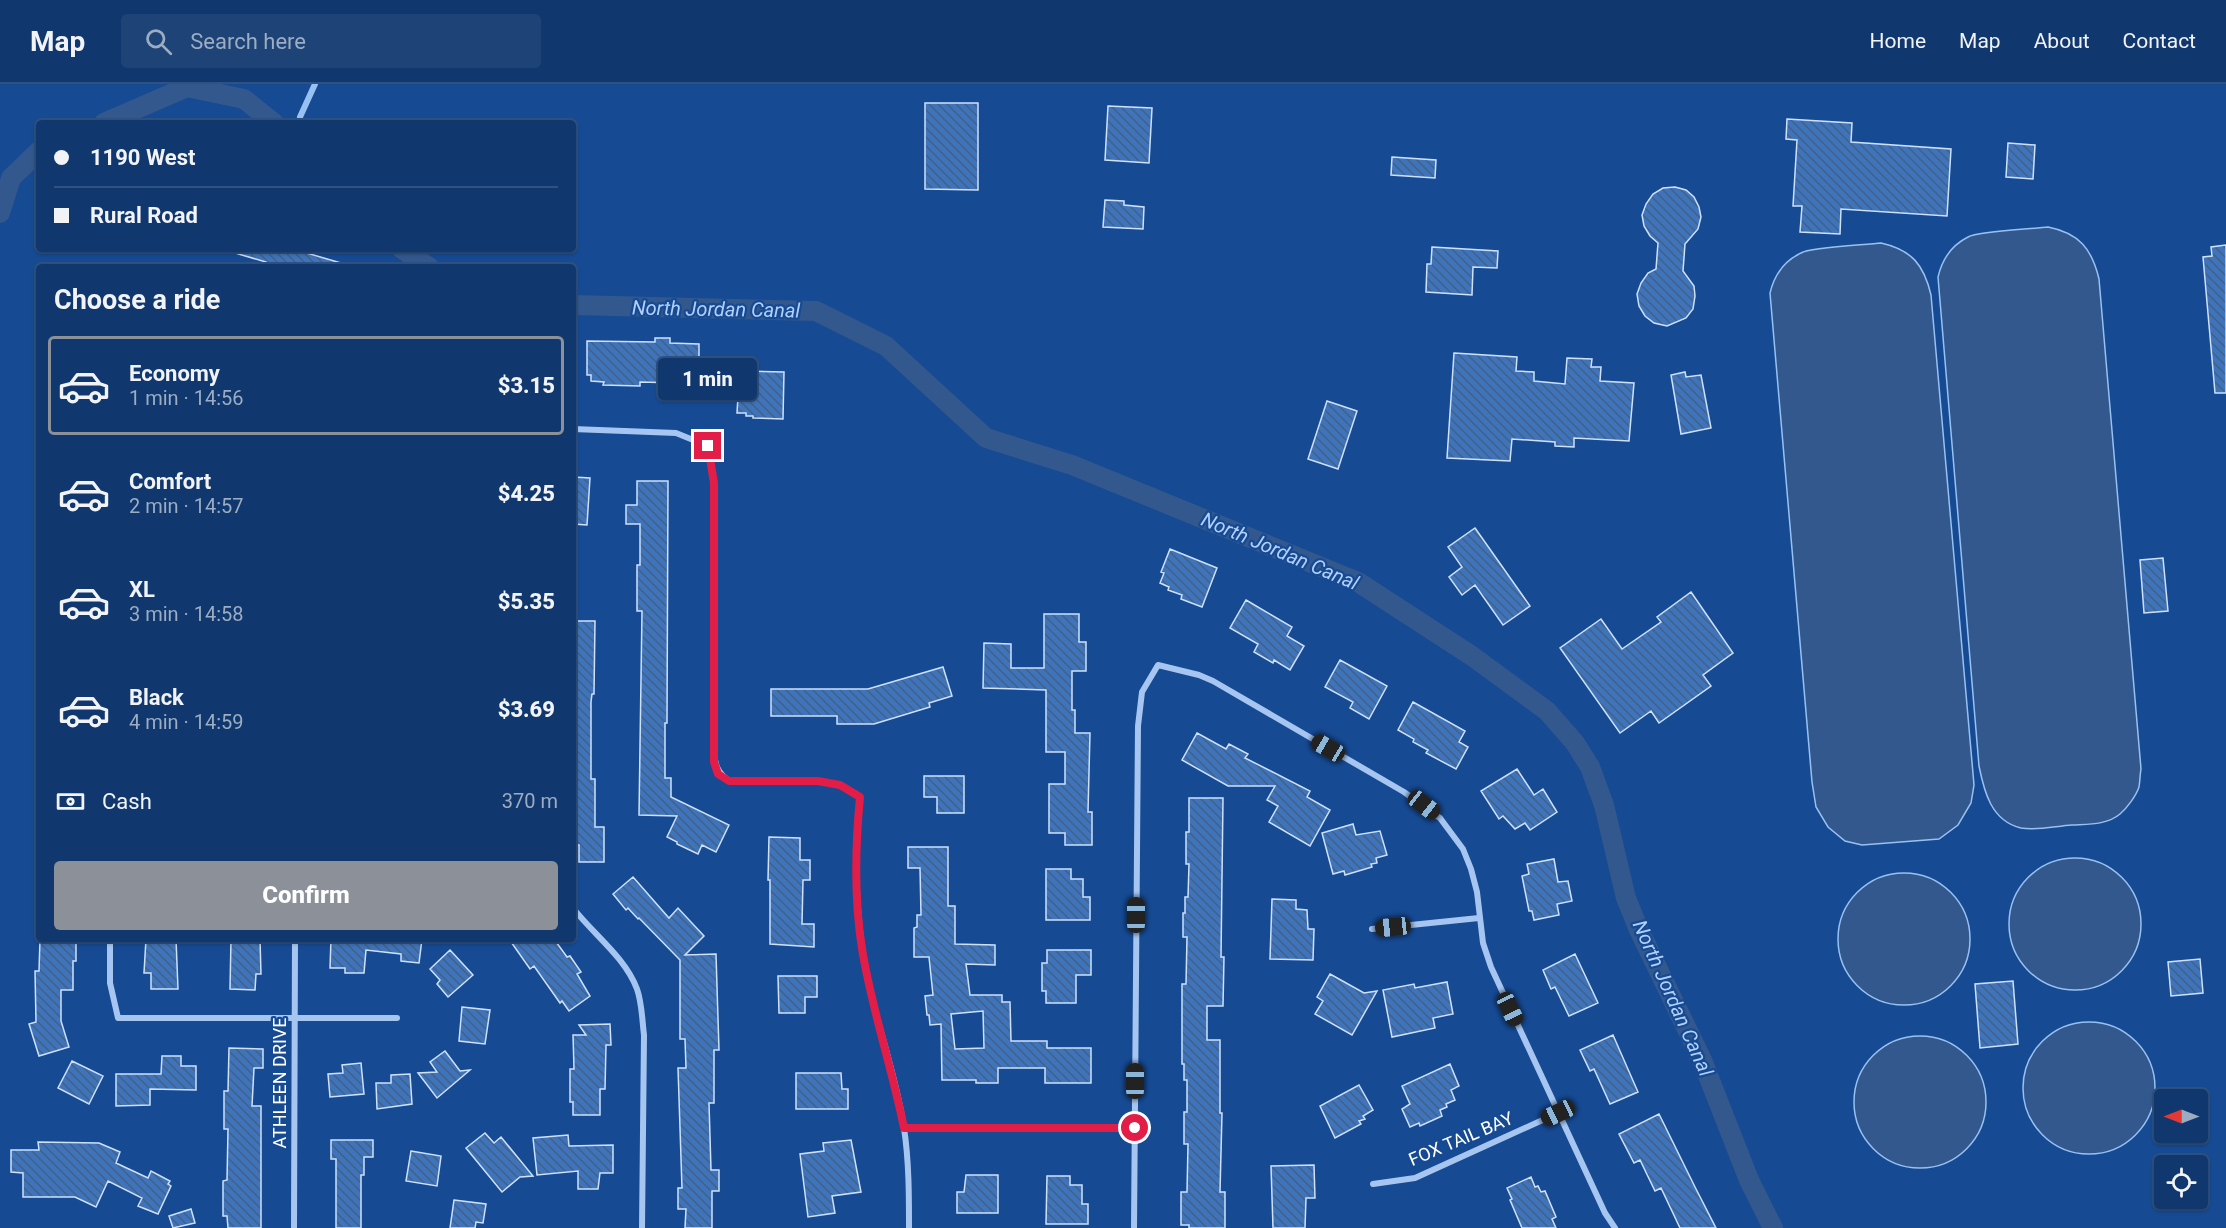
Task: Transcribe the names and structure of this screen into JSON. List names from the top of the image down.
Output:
{
  "streets": {
    "street": ["ATHLEEN DRIVE", "FOX TAIL BAY"]
  },
  "water": ["North Jordan Canal"],
  "north": "left",
  "page": {
    "header": "Map",
    "search": "Search here",
    "nav": [
      "Home",
      "Map",
      "About",
      "Contact"
    ],
    "banner": ["1190 West", "Rural Road"],
    "heading": "Choose a ride",
    "list": [
      {
        "name": "Economy",
        "note": "1 min · 14:56",
        "value": "$3.15"
      },
      {
        "name": "Comfort",
        "note": "2 min · 14:57",
        "value": "$4.25"
      },
      {
        "name": "XL",
        "note": "3 min · 14:58",
        "value": "$5.35"
      },
      {
        "name": "Black",
        "note": "4 min · 14:59",
        "value": "$3.69"
      }
    ],
    "bubble": "1 min",
    "pay": ["Cash", "370 m"],
    "buttons": "Confirm"
  }
}
